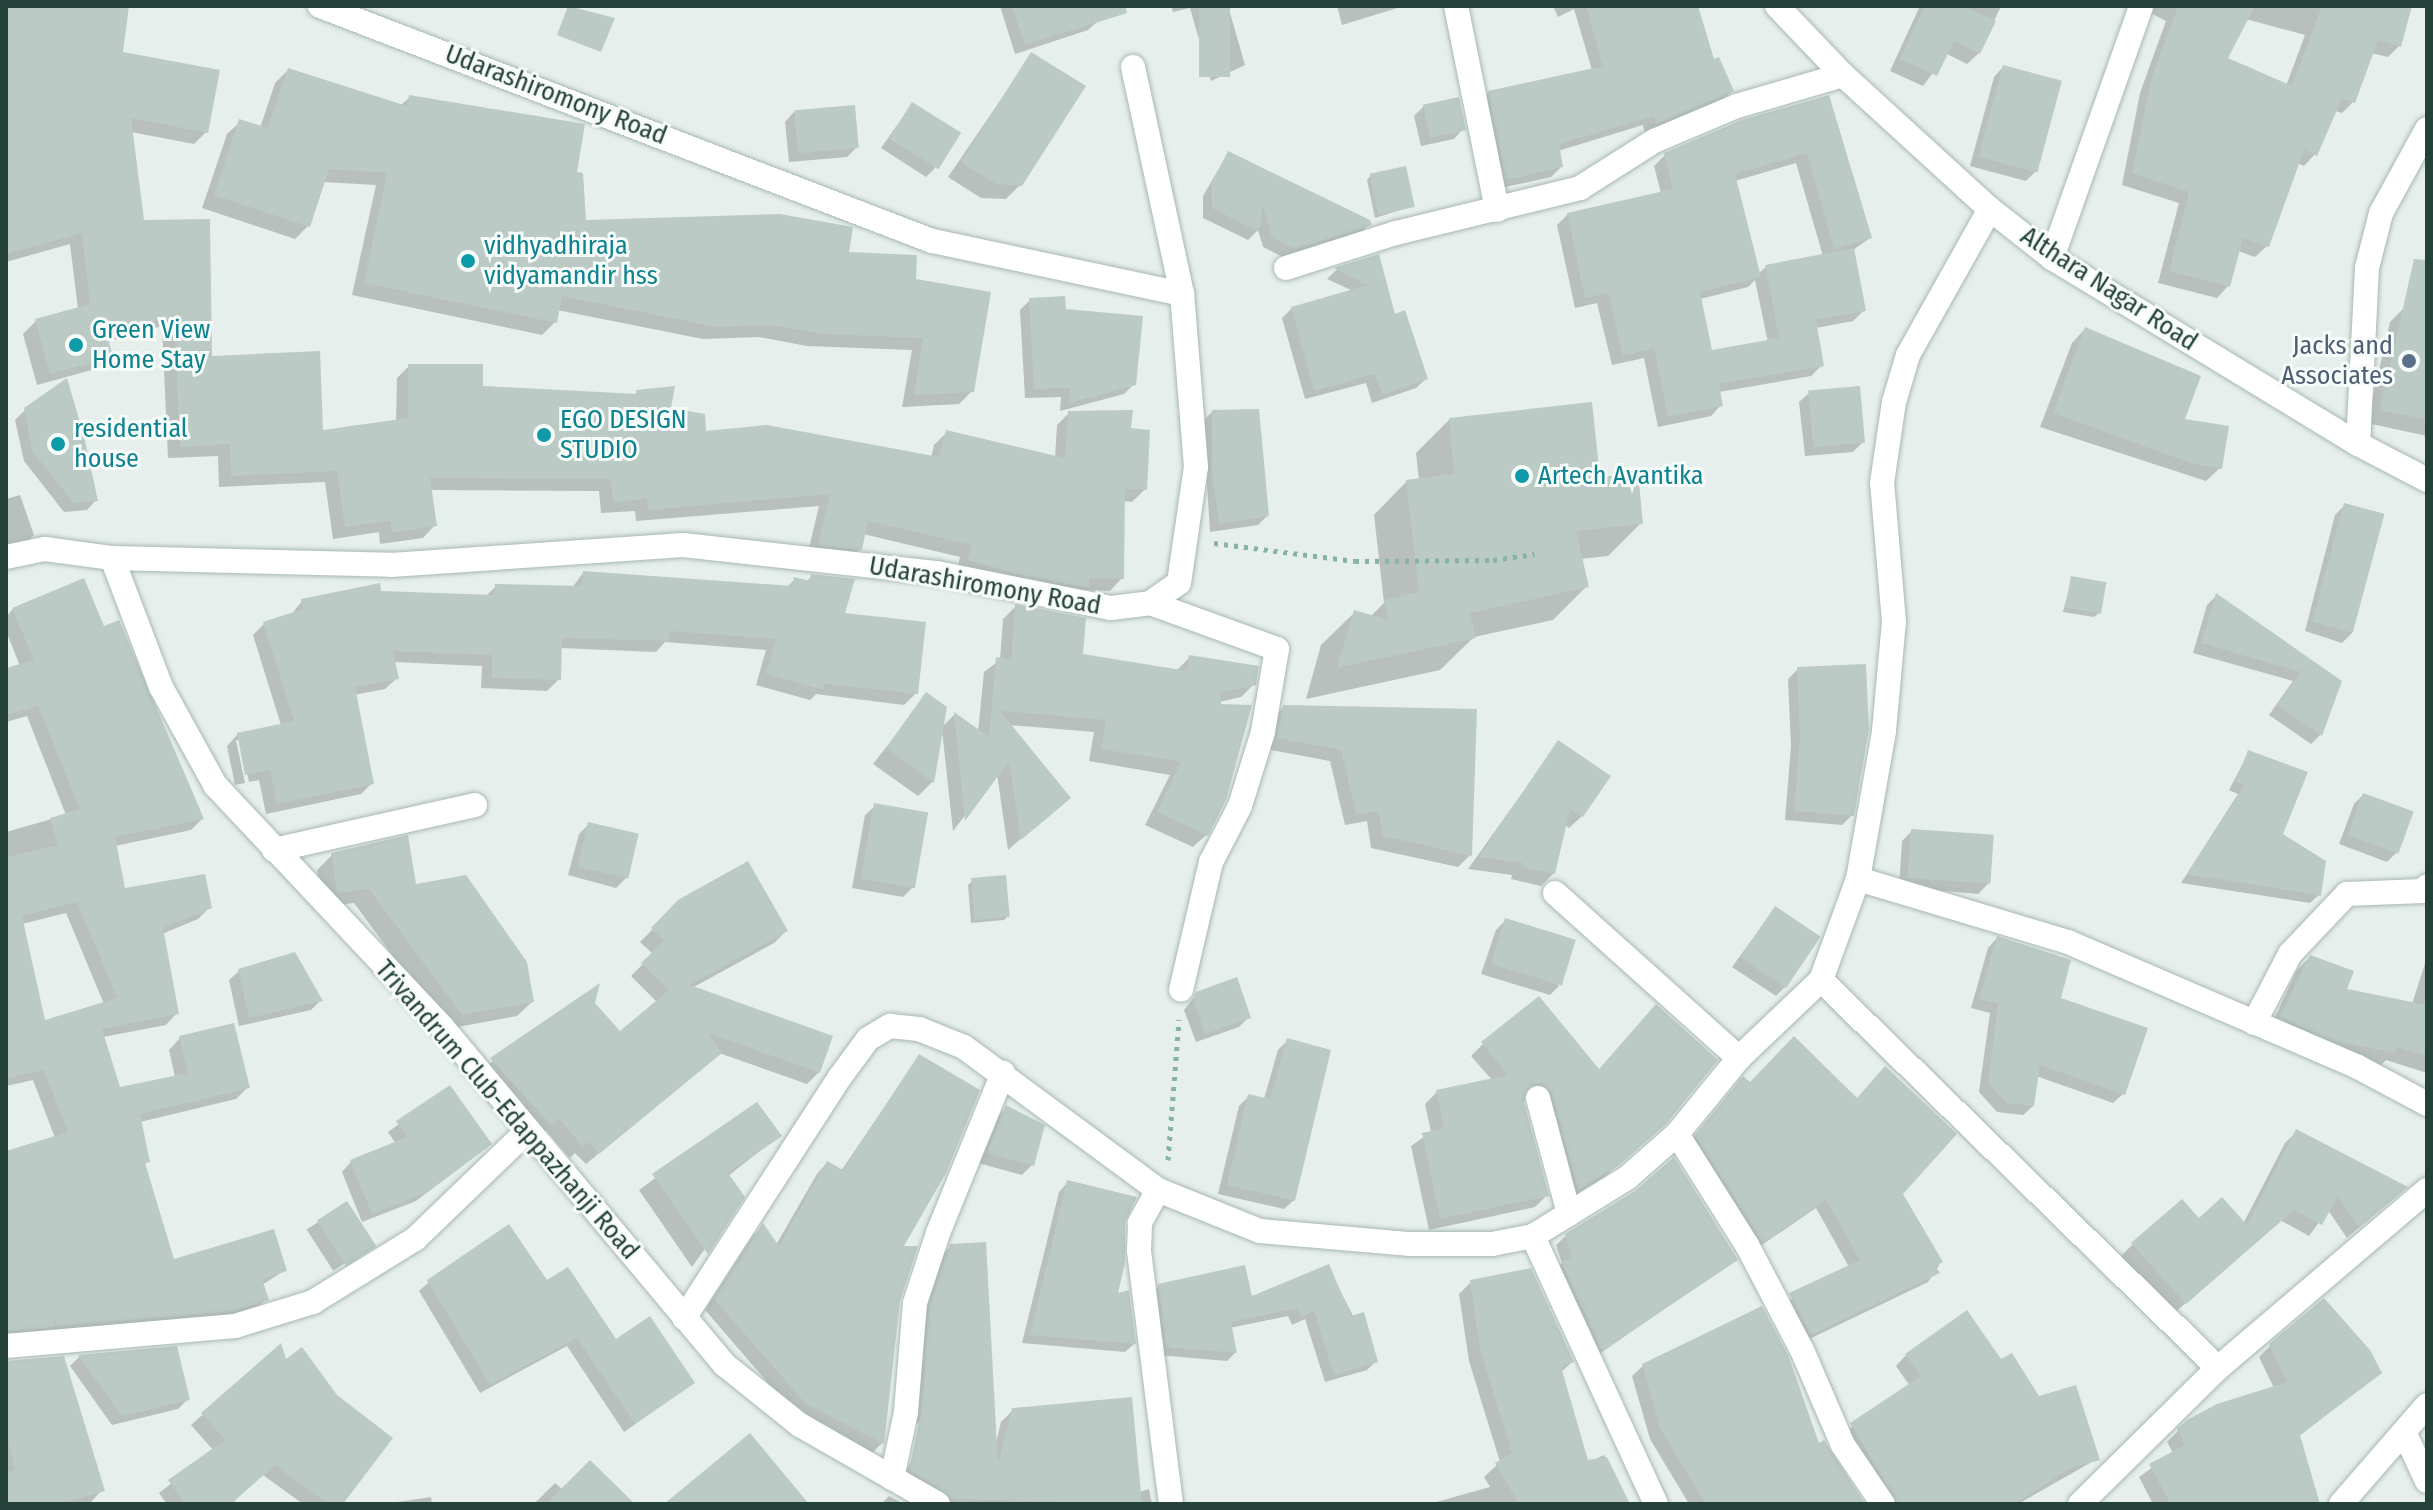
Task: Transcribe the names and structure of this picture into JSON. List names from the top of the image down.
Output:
{
  "streets": {
    "street": ["Udarashiromony Road", "Althara Nagar Road", "Trivandrum Club-Edappazhanji Road"]
  },
  "crossings": [
    ["Udarashiromony Road", "Trivandrum Club-Edappazhanji Road"]
  ],
  "places": [
    "vidhyadhiraja vidyamandir hss",
    "Green View Home Stay",
    "Jacks and Associates",
    "EGO DESIGN STUDIO",
    "residential house",
    "Artech Avantika"
  ]
}
